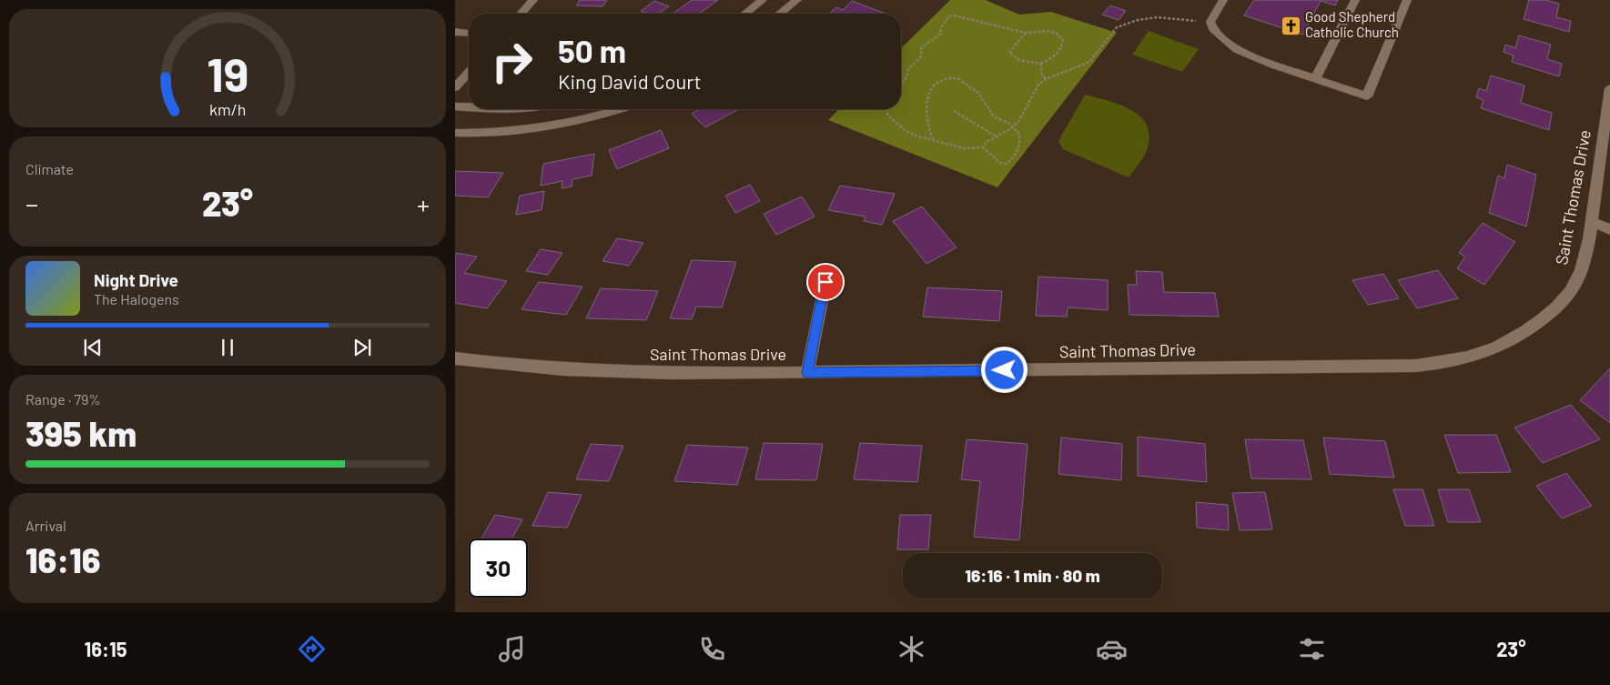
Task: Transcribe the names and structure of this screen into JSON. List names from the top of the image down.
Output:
{
  "streets": {
    "street": ["Saint Thomas Drive"]
  },
  "places": {
    "church": ["Good Shepherd Catholic Church"]
  },
  "page": {
    "turn": ["50 m", "King David Court"],
    "tile": [
      "Climate",
      ["Range · 79%", "395 km"],
      ["Arrival", "16:16"]
    ],
    "heat": ["−", "23°", "+"],
    "song": ["Night Drive", "The Halogens"],
    "limit": "30",
    "trip": "16:16 · 1 min · 80 m",
    "tabs": ["16:15", "23°"],
    "gauge": ["19", "km/h"]
  }
}
